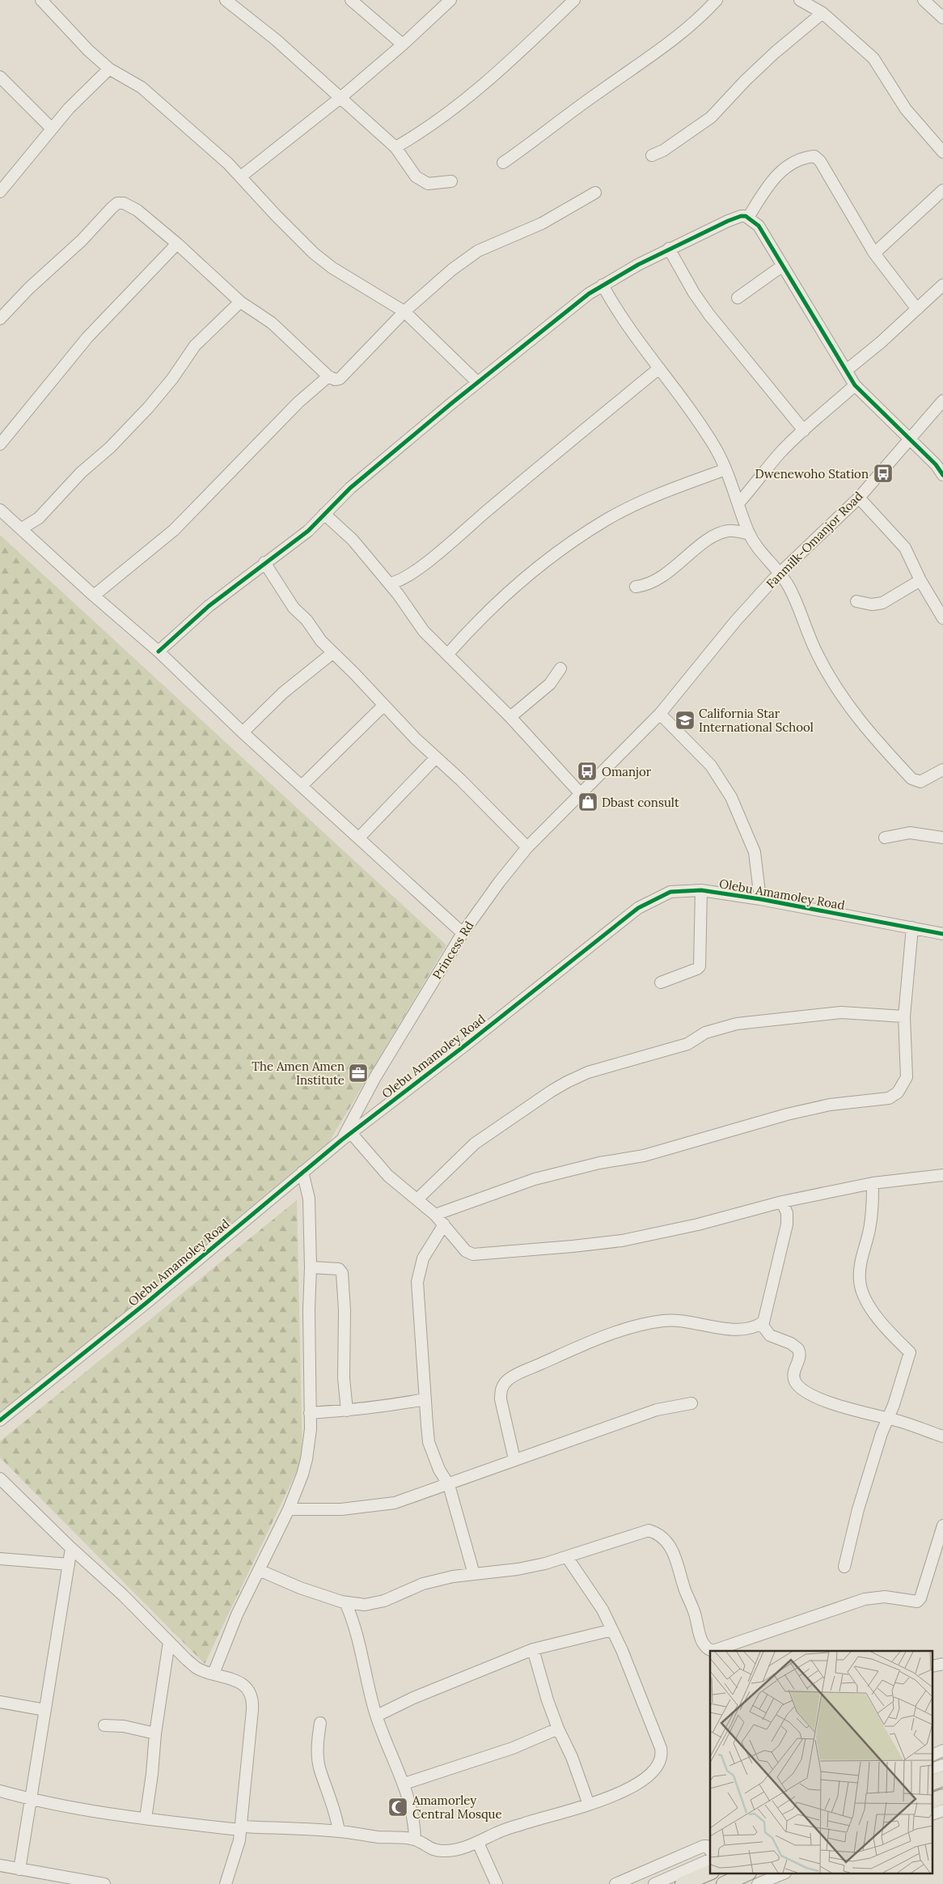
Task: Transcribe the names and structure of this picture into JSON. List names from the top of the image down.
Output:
{
  "streets": {
    "street": ["Fanmilk-Omanjor Road", "Olebu Amamoley Road", "Princess Rd"]
  },
  "crossings": [
    ["Fanmilk-Omanjor Road", "Princess Rd"],
    ["Olebu Amamoley Road", "Princess Rd"]
  ],
  "places": {
    "bus stop": ["Dwenewoho Station", "Omanjor"],
    "school or university": ["California Star International School"],
    "shop": ["Dbast consult"],
    "office": ["The Amen Amen Institute"],
    "mosque": ["Amamorley Central Mosque"]
  }
}
